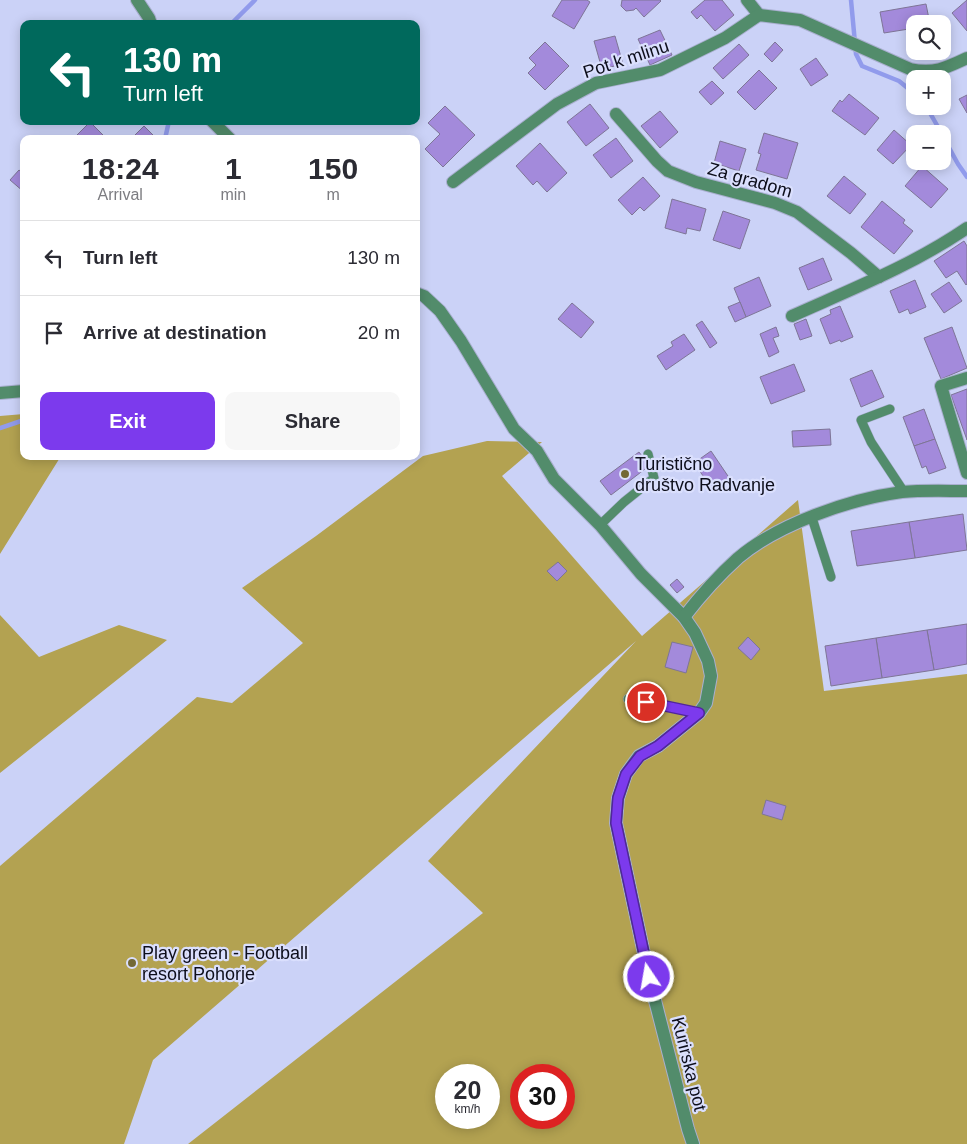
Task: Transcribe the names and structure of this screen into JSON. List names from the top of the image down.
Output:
{
  "streets": {
    "street": ["Pot k mlinu", "Za gradom", "Kurirska pot"]
  },
  "places": ["Turistično društvo Radvanje", "Play green - Football resort Pohorje"],
  "page": {
    "map_buttons": ["+", "−"],
    "turn": ["130 m", "Turn left"],
    "eta": [
      "18:24",
      "Arrival",
      "1",
      "min",
      "150",
      "m"
    ],
    "list": [
      {
        "name": "Turn left",
        "value": "130 m"
      },
      {
        "name": "Arrive at destination",
        "value": "20 m"
      }
    ],
    "buttons": ["Exit", "Share"],
    "speed": "20 km/h",
    "limit": "30"
  }
}
